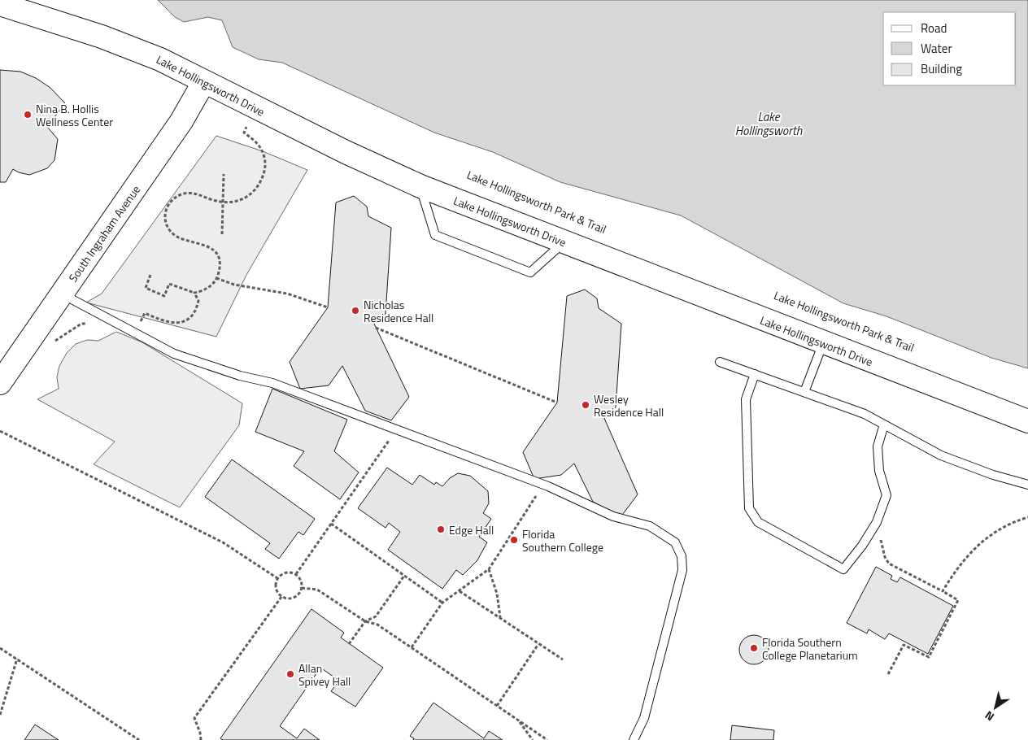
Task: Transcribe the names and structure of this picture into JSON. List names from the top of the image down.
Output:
{
  "streets": {
    "street": ["Lake Hollingsworth Drive", "South Ingraham Avenue"]
  },
  "crossings": [
    ["Lake Hollingsworth Drive", "South Ingraham Avenue"]
  ],
  "water": ["Lake Hollingsworth"],
  "places": [
    "Nina B. Hollis Wellness Center",
    "Nicholas Residence Hall",
    "Wesley Residence Hall",
    "Edge Hall",
    "Florida Southern College",
    "Florida Southern College Planetarium",
    "Allan Spivey Hall"
  ],
  "legend": ["Road", "Water", "Building"],
  "north": "bottom left"
}
